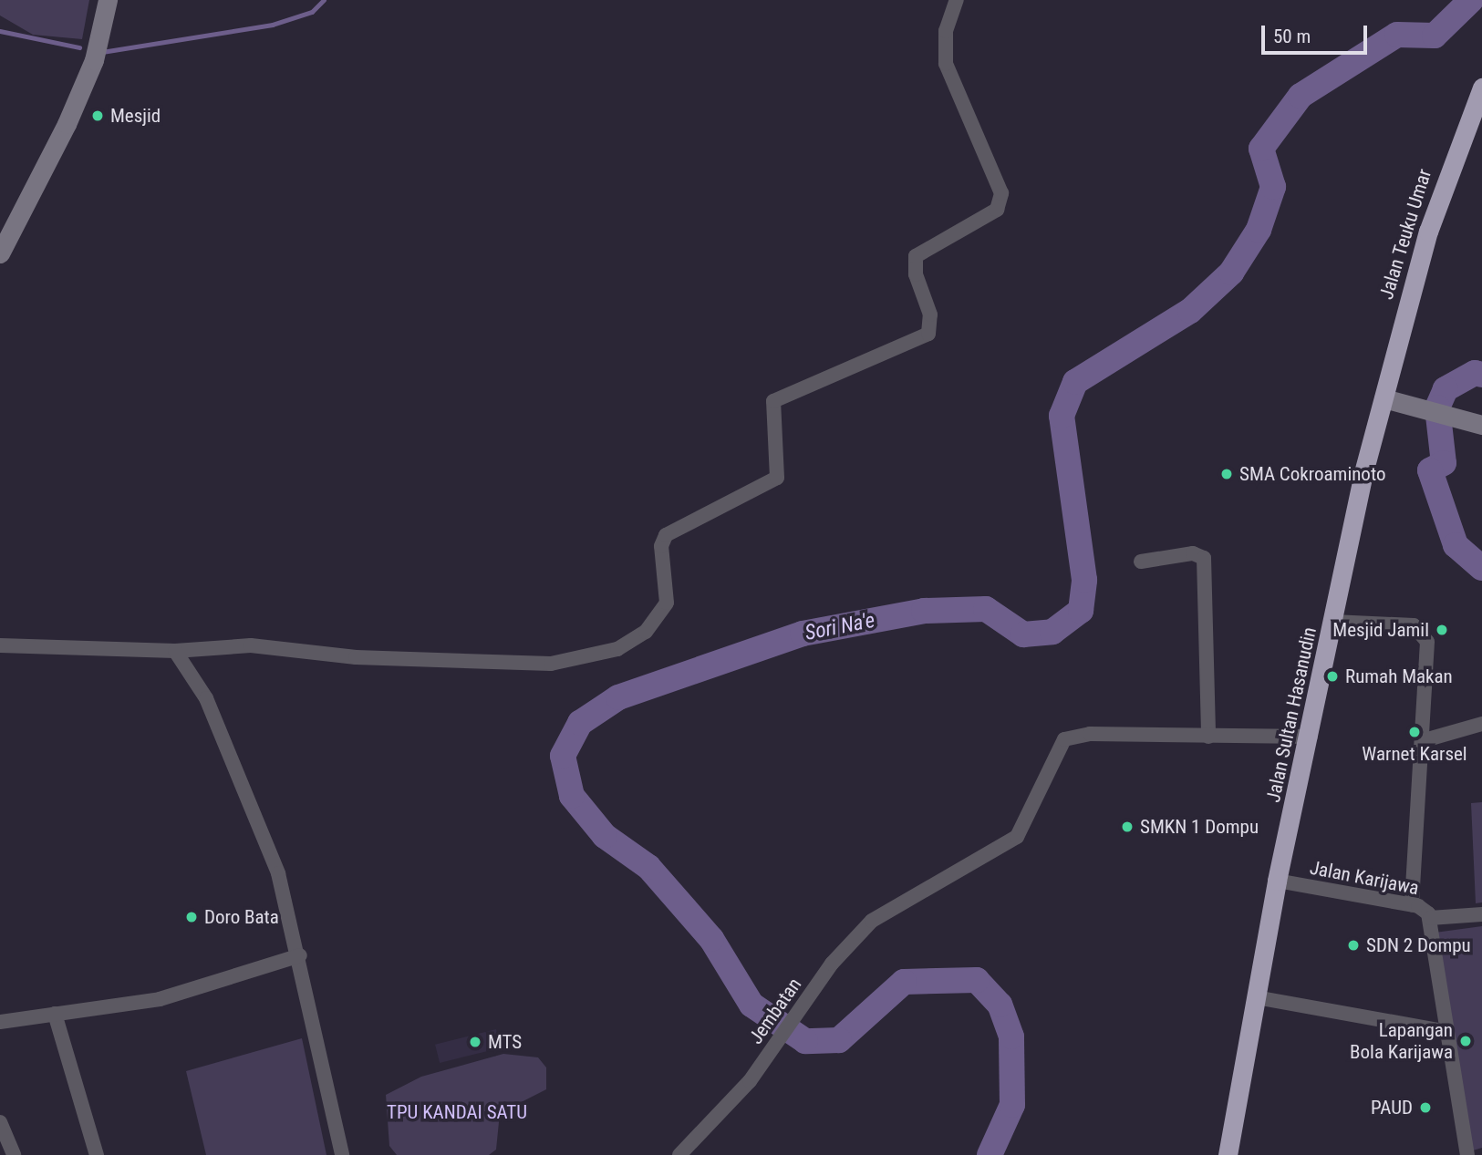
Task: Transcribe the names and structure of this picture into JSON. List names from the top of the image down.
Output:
{
  "streets": {
    "highway": ["Jalan Teuku Umar", "Jalan Sultan Hasanudin"],
    "street": ["Jalan Karijawa", "Jembatan"]
  },
  "crossings": [
    ["Jalan Teuku Umar", "Jalan Sultan Hasanudin"],
    ["Jalan Sultan Hasanudin", "Jalan Karijawa"]
  ],
  "water": ["Sori Na'e"],
  "parks": ["TPU KANDAI SATU"],
  "places": [
    "Mesjid",
    "SMA Cokroaminoto",
    "Mesjid Jamil",
    "Rumah Makan",
    "Warnet Karsel",
    "SMKN 1 Dompu",
    "Doro Bata",
    "SDN 2 Dompu",
    "Lapangan Bola Karijawa",
    "MTS",
    "PAUD"
  ],
  "scale_bar": "50 m"
}
